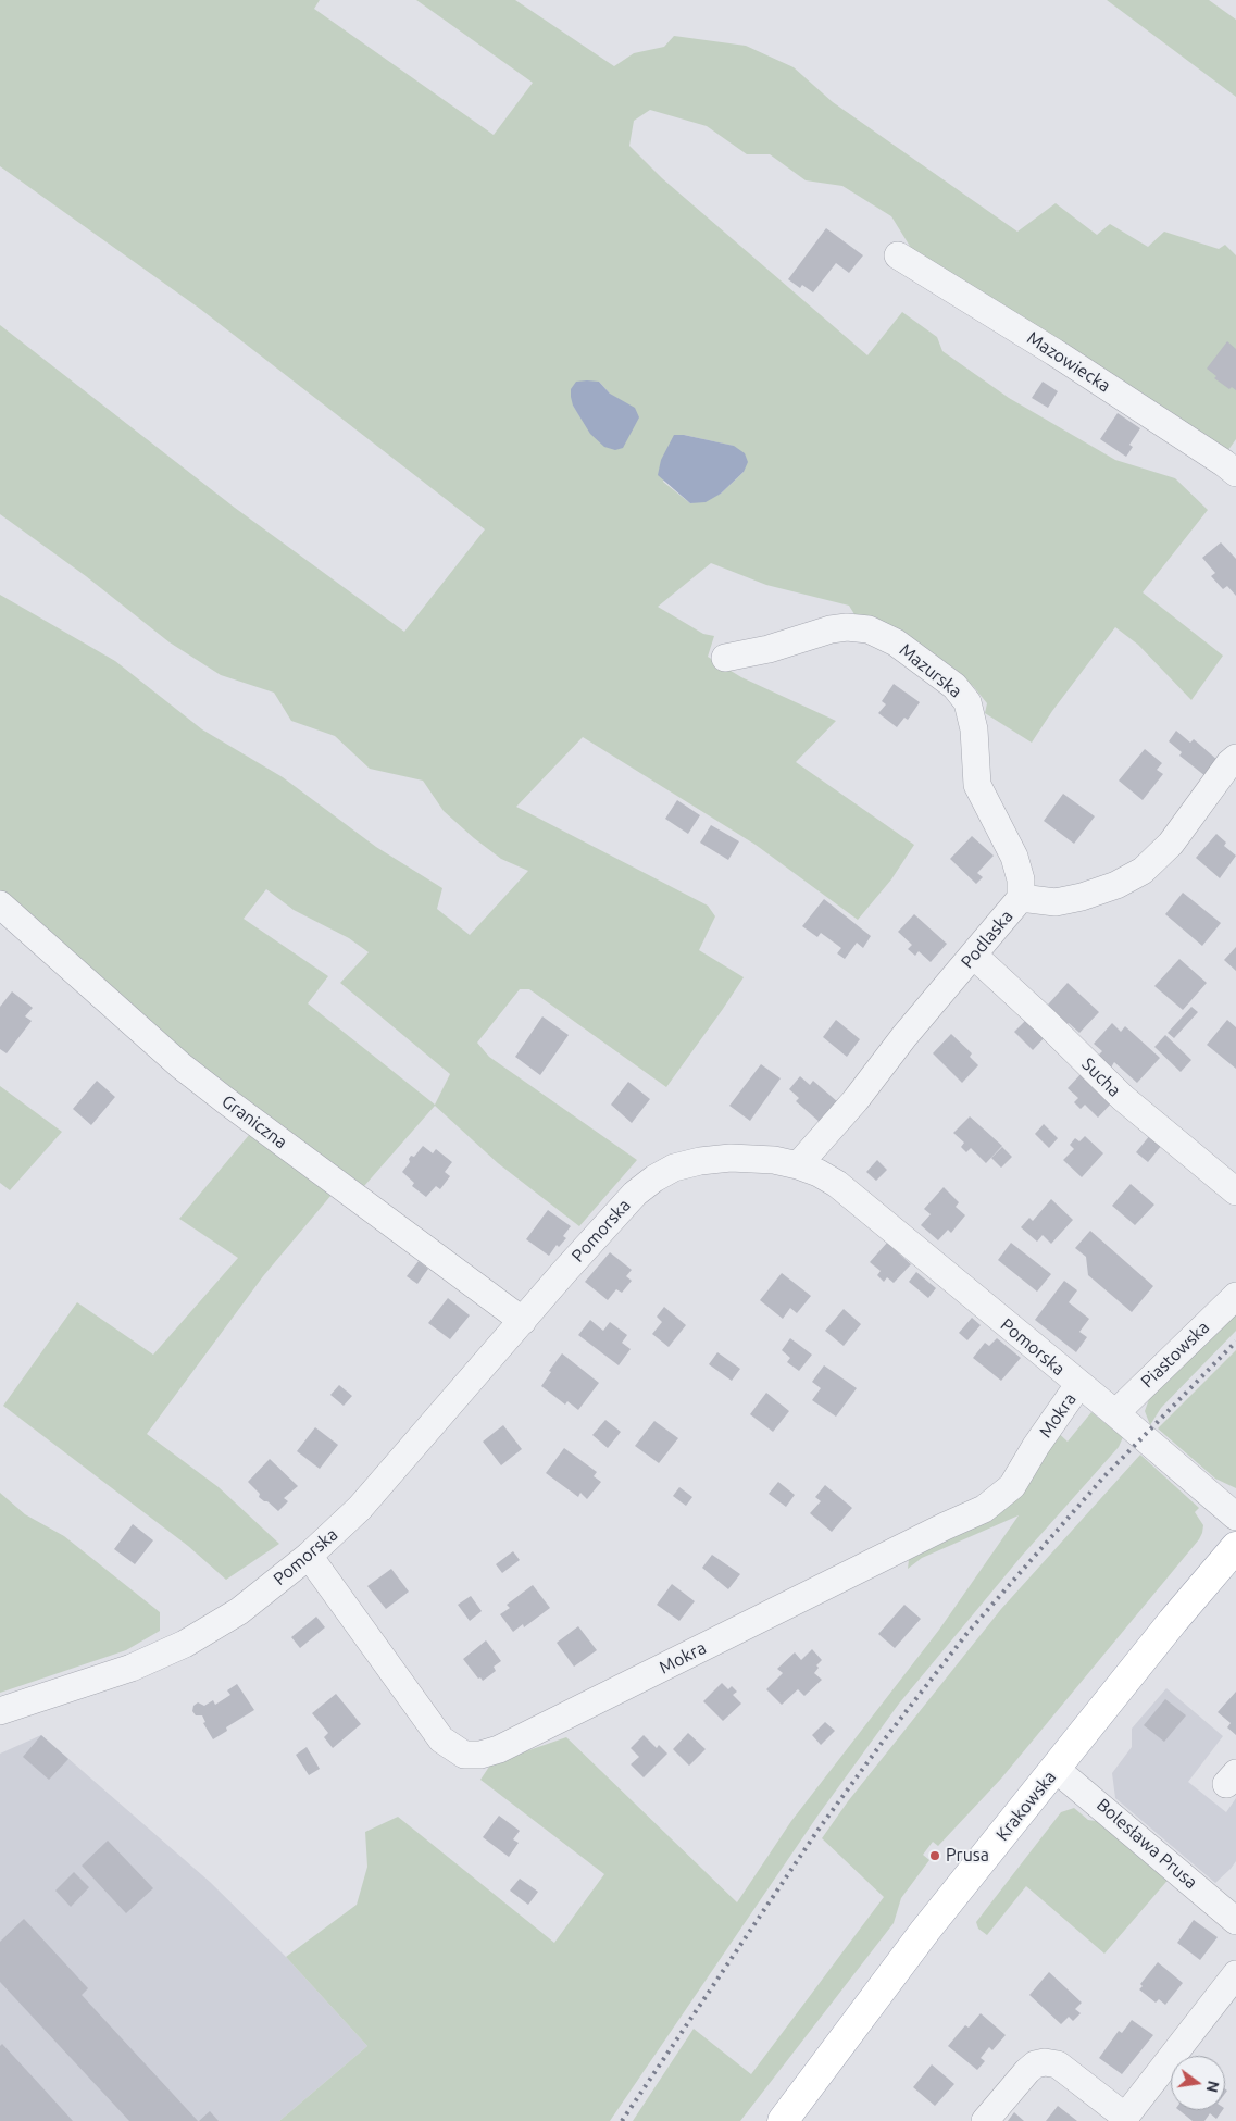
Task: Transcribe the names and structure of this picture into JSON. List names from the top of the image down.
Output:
{
  "streets": {
    "main road": ["Krakowska"],
    "street": [
      "Mazowiecka",
      "Mazurska",
      "Podlaska",
      "Sucha",
      "Graniczna",
      "Pomorska",
      "Piastowska",
      "Mokra",
      "Bolesława Prusa"
    ]
  },
  "crossings": [
    ["Mazurska", "Podlaska"],
    ["Podlaska", "Sucha"],
    ["Podlaska", "Pomorska"],
    ["Graniczna", "Pomorska"],
    ["Pomorska", "Piastowska"],
    ["Pomorska", "Mokra"],
    ["Krakowska", "Bolesława Prusa"]
  ],
  "places": ["Prusa"],
  "north": "right"
}
